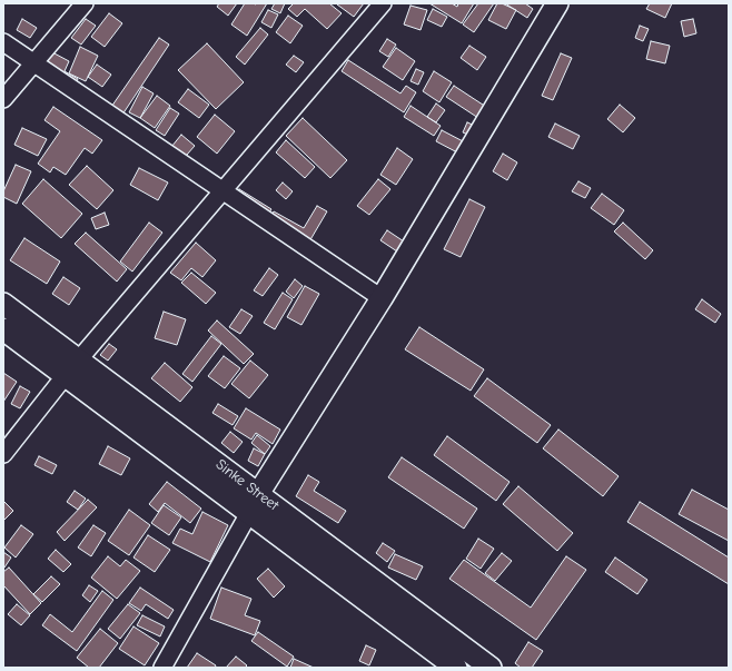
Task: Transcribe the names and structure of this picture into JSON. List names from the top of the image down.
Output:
{
  "streets": {
    "street": ["Sinke Street"]
  }
}
